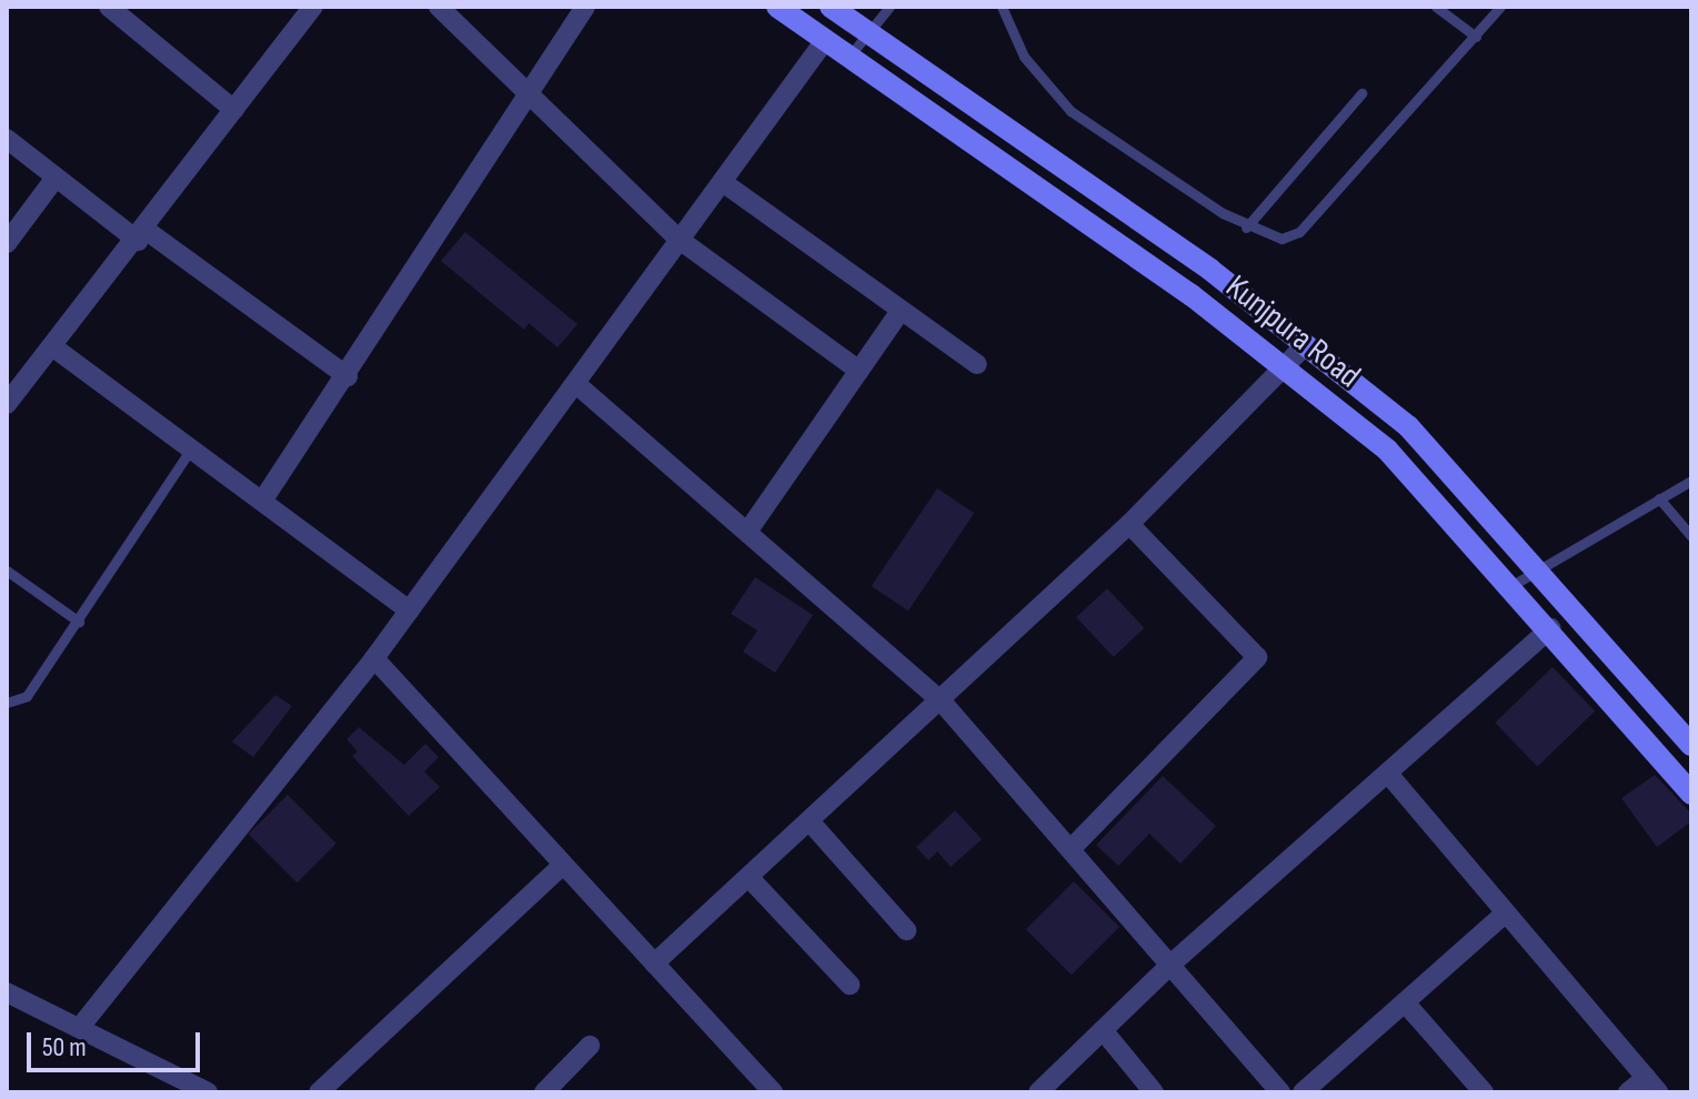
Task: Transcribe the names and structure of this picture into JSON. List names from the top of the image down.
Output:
{
  "streets": {
    "street": ["Kunjpura Road"]
  },
  "scale_bar": "50 m"
}
